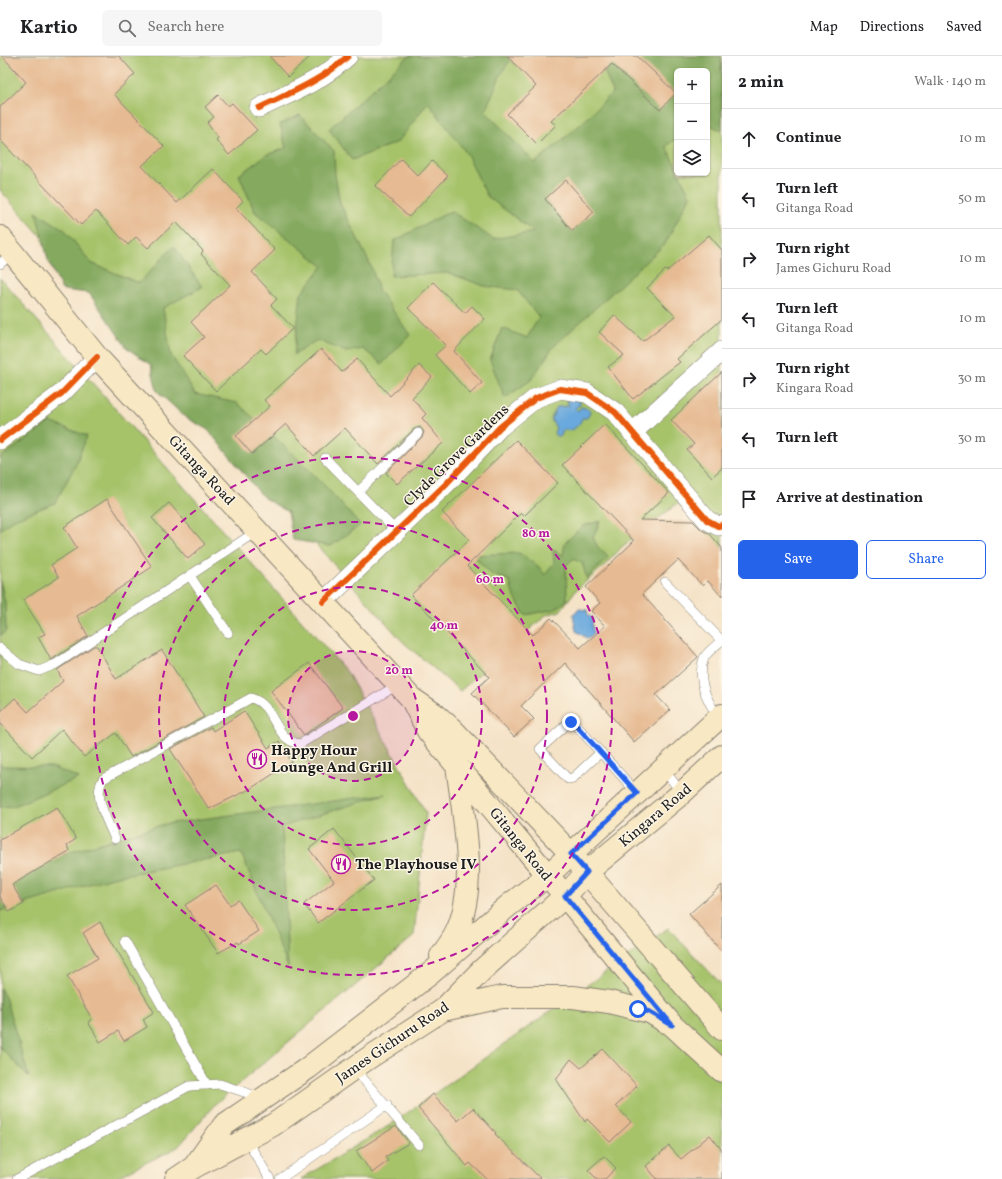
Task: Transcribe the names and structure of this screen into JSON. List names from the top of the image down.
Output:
{
  "streets": {
    "main road": ["Gitanga Road", "Kingara Road", "James Gichuru Road"],
    "street": ["Clyde Grove Gardens"]
  },
  "crossings": [
    ["Clyde Grove Gardens", "Gitanga Road"],
    ["Gitanga Road", "Kingara Road"],
    ["Gitanga Road", "James Gichuru Road"],
    ["Kingara Road", "James Gichuru Road"]
  ],
  "places": {
    "restaurant": ["Happy Hour Lounge And Grill", "The Playhouse IV"]
  },
  "page": {
    "header": "Kartio",
    "search": "Search here",
    "nav": ["Map", "Directions", "Saved"],
    "heading": ["2 min", "Walk · 140 m"],
    "map_buttons": ["+", "−"],
    "list": [
      ["Continue", "10 m"],
      ["Turn left", "Gitanga Road", "50 m"],
      ["Turn right", "James Gichuru Road", "10 m"],
      ["Turn left", "Gitanga Road", "10 m"],
      ["Turn right", "Kingara Road", "30 m"],
      ["Turn left", "30 m"],
      "Arrive at destination"
    ],
    "buttons": ["Save", "Share"]
  },
  "rings": [
    "80 m",
    "60 m",
    "40 m",
    "20 m"
  ]
}
